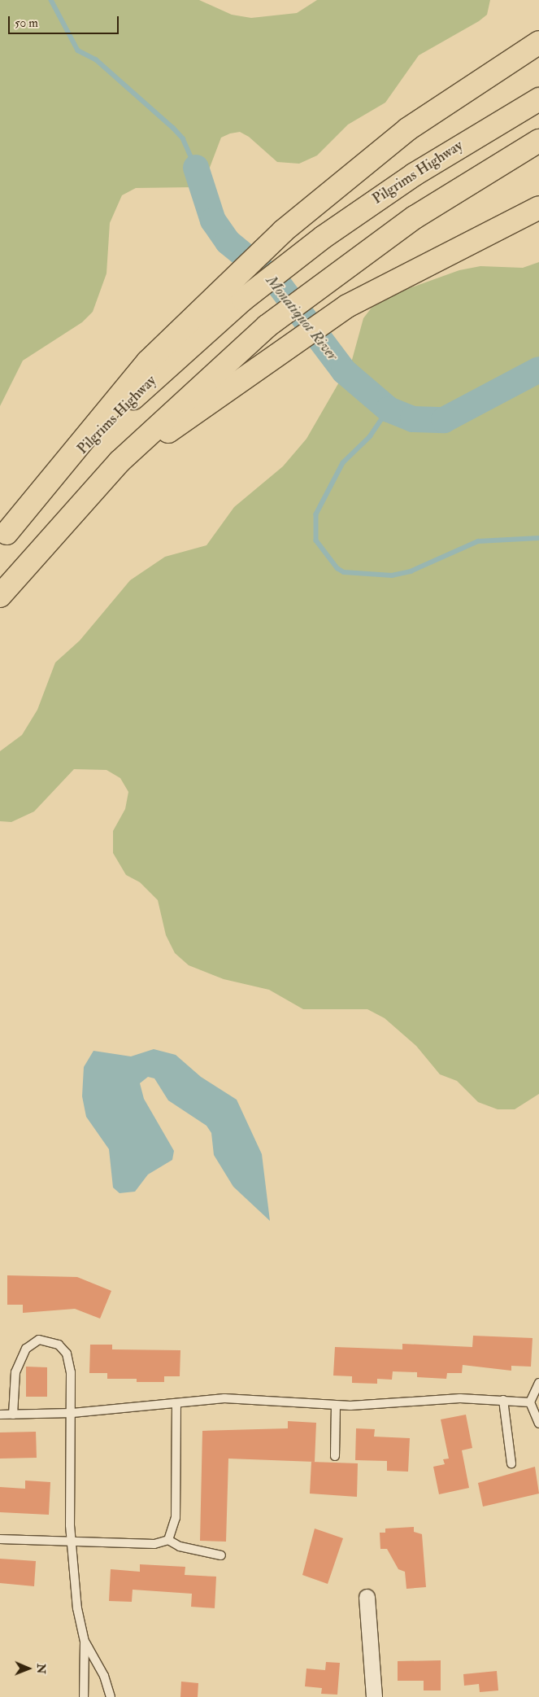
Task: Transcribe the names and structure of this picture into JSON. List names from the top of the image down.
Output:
{
  "streets": {
    "highway": ["Pilgrims Highway"]
  },
  "water": ["Monatiquot River"],
  "scale_bar": "50 m",
  "north": "right"
}
